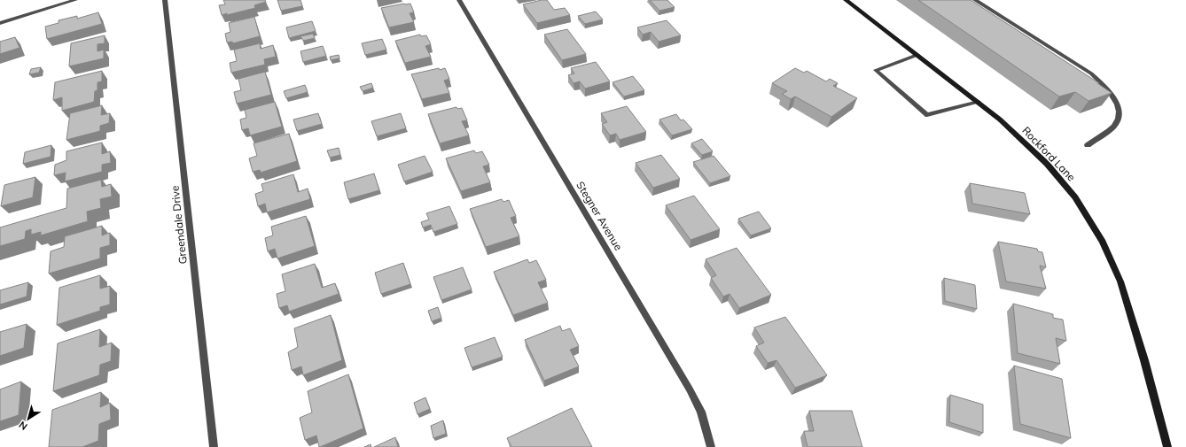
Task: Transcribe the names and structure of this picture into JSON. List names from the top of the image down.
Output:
{
  "streets": {
    "main road": ["Rockford Lane"],
    "street": ["Stegner Avenue", "Greendale Drive"]
  },
  "north": "bottom left"
}
